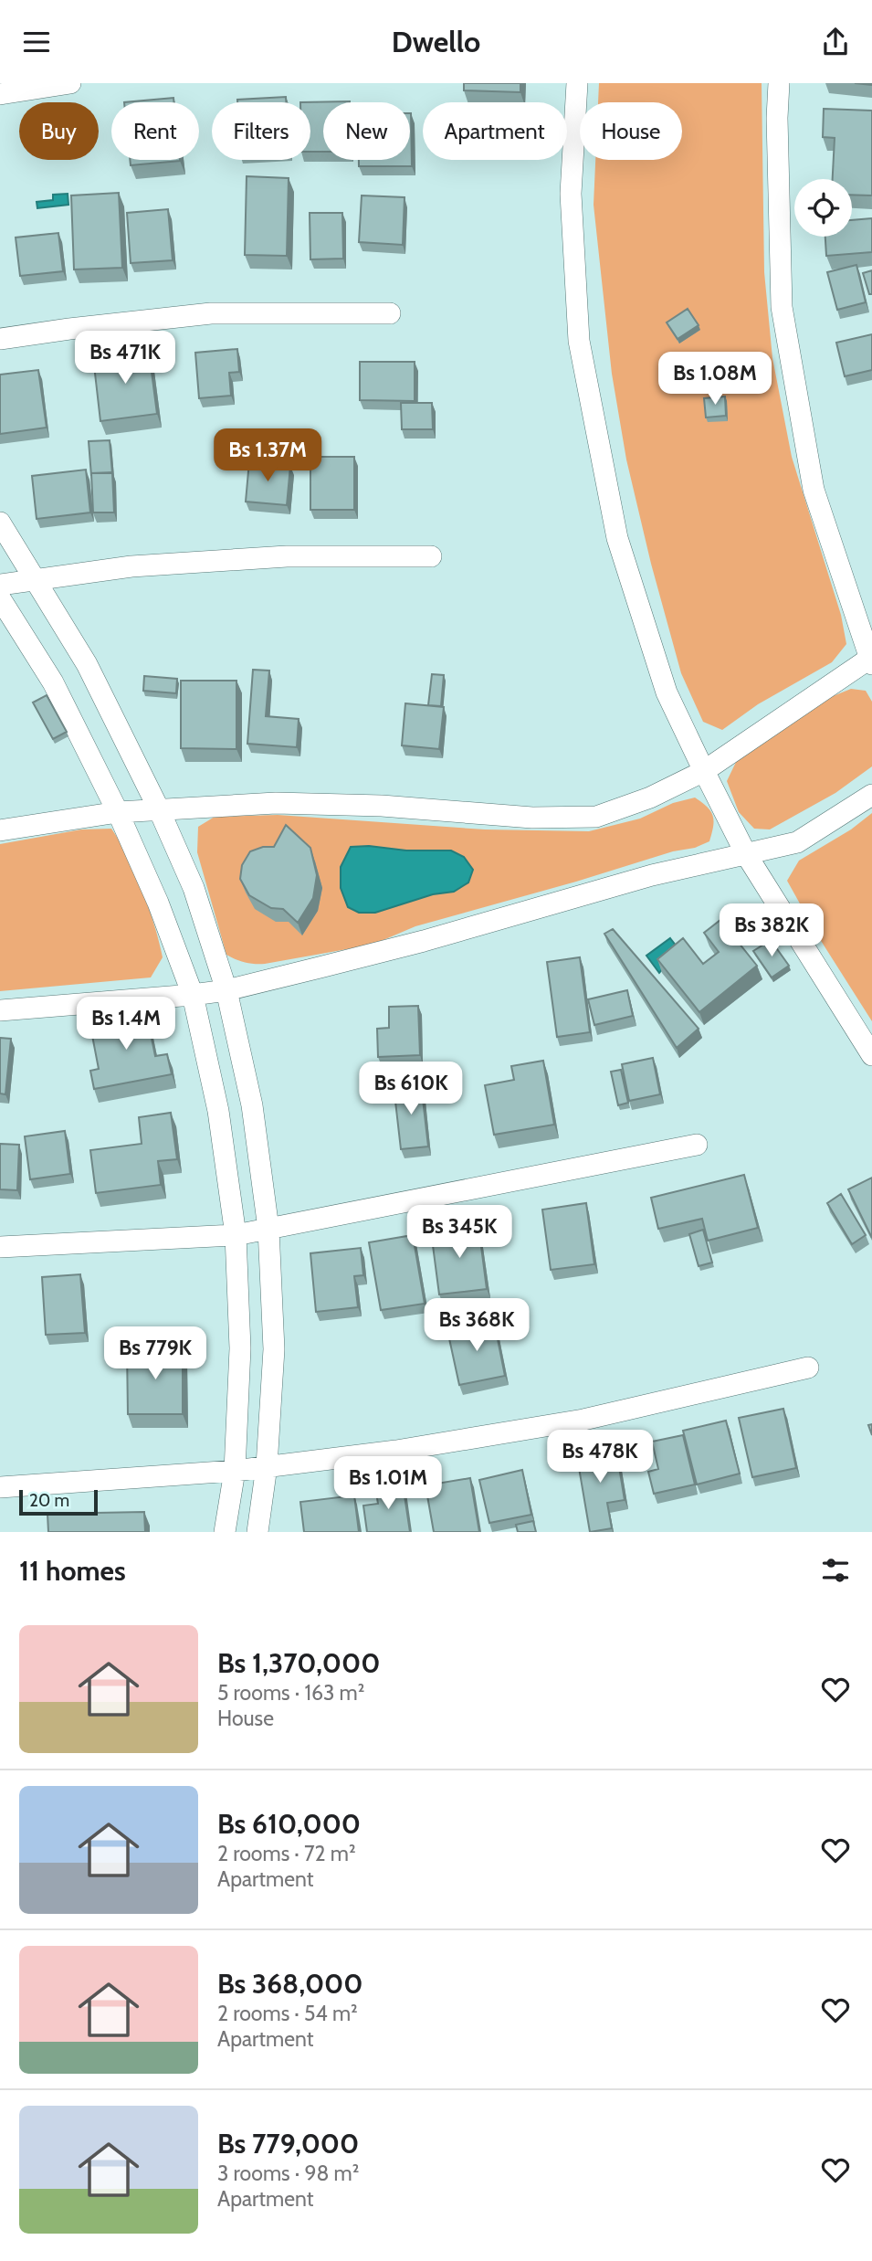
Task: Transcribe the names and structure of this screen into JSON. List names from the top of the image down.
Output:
{
  "scale_bar": "20 m",
  "page": {
    "header": "Dwello",
    "chip": [
      "Buy",
      "Rent",
      "Filters",
      "New",
      "Apartment",
      "House"
    ],
    "price": [
      "Bs 471K",
      "Bs 1.08M",
      "Bs 1.37M",
      "Bs 382K",
      "Bs 1.4M",
      "Bs 610K",
      "Bs 345K",
      "Bs 368K",
      "Bs 779K",
      "Bs 478K",
      "Bs 1.01M"
    ],
    "scale": "20 m",
    "heading": "11 homes",
    "list": [
      {
        "name": "Bs 1,370,000",
        "note": "5 rooms · 163 m² · House"
      },
      {
        "name": "Bs 610,000",
        "note": "2 rooms · 72 m² · Apartment"
      },
      {
        "name": "Bs 368,000",
        "note": "2 rooms · 54 m² · Apartment"
      },
      {
        "name": "Bs 779,000",
        "note": "3 rooms · 98 m² · Apartment"
      }
    ]
  }
}
